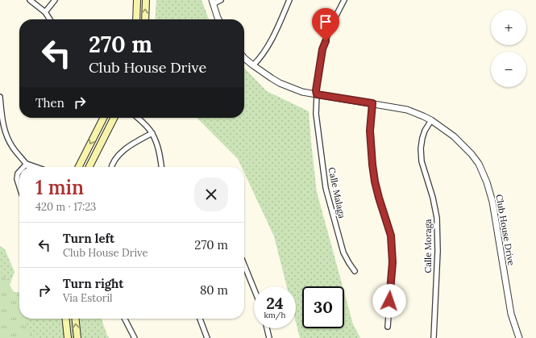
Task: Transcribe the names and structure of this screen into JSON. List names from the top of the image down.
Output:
{
  "streets": {
    "street": ["Calle Malaga", "Club House Drive", "Calle Moraga"]
  },
  "crossings": [
    ["Calle Malaga", "Club House Drive"],
    ["Club House Drive", "Calle Moraga"]
  ],
  "page": {
    "map_buttons": ["+", "−"],
    "turn": ["270 m", "Club House Drive"],
    "then": "Then",
    "heading": ["1 min", "420 m · 17:23"],
    "list": [
      {
        "name": "Turn left",
        "note": "Club House Drive",
        "value": "270 m"
      },
      {
        "name": "Turn right",
        "note": "Via Estoril",
        "value": "80 m"
      }
    ],
    "speed": "24 km/h",
    "limit": "30"
  }
}
